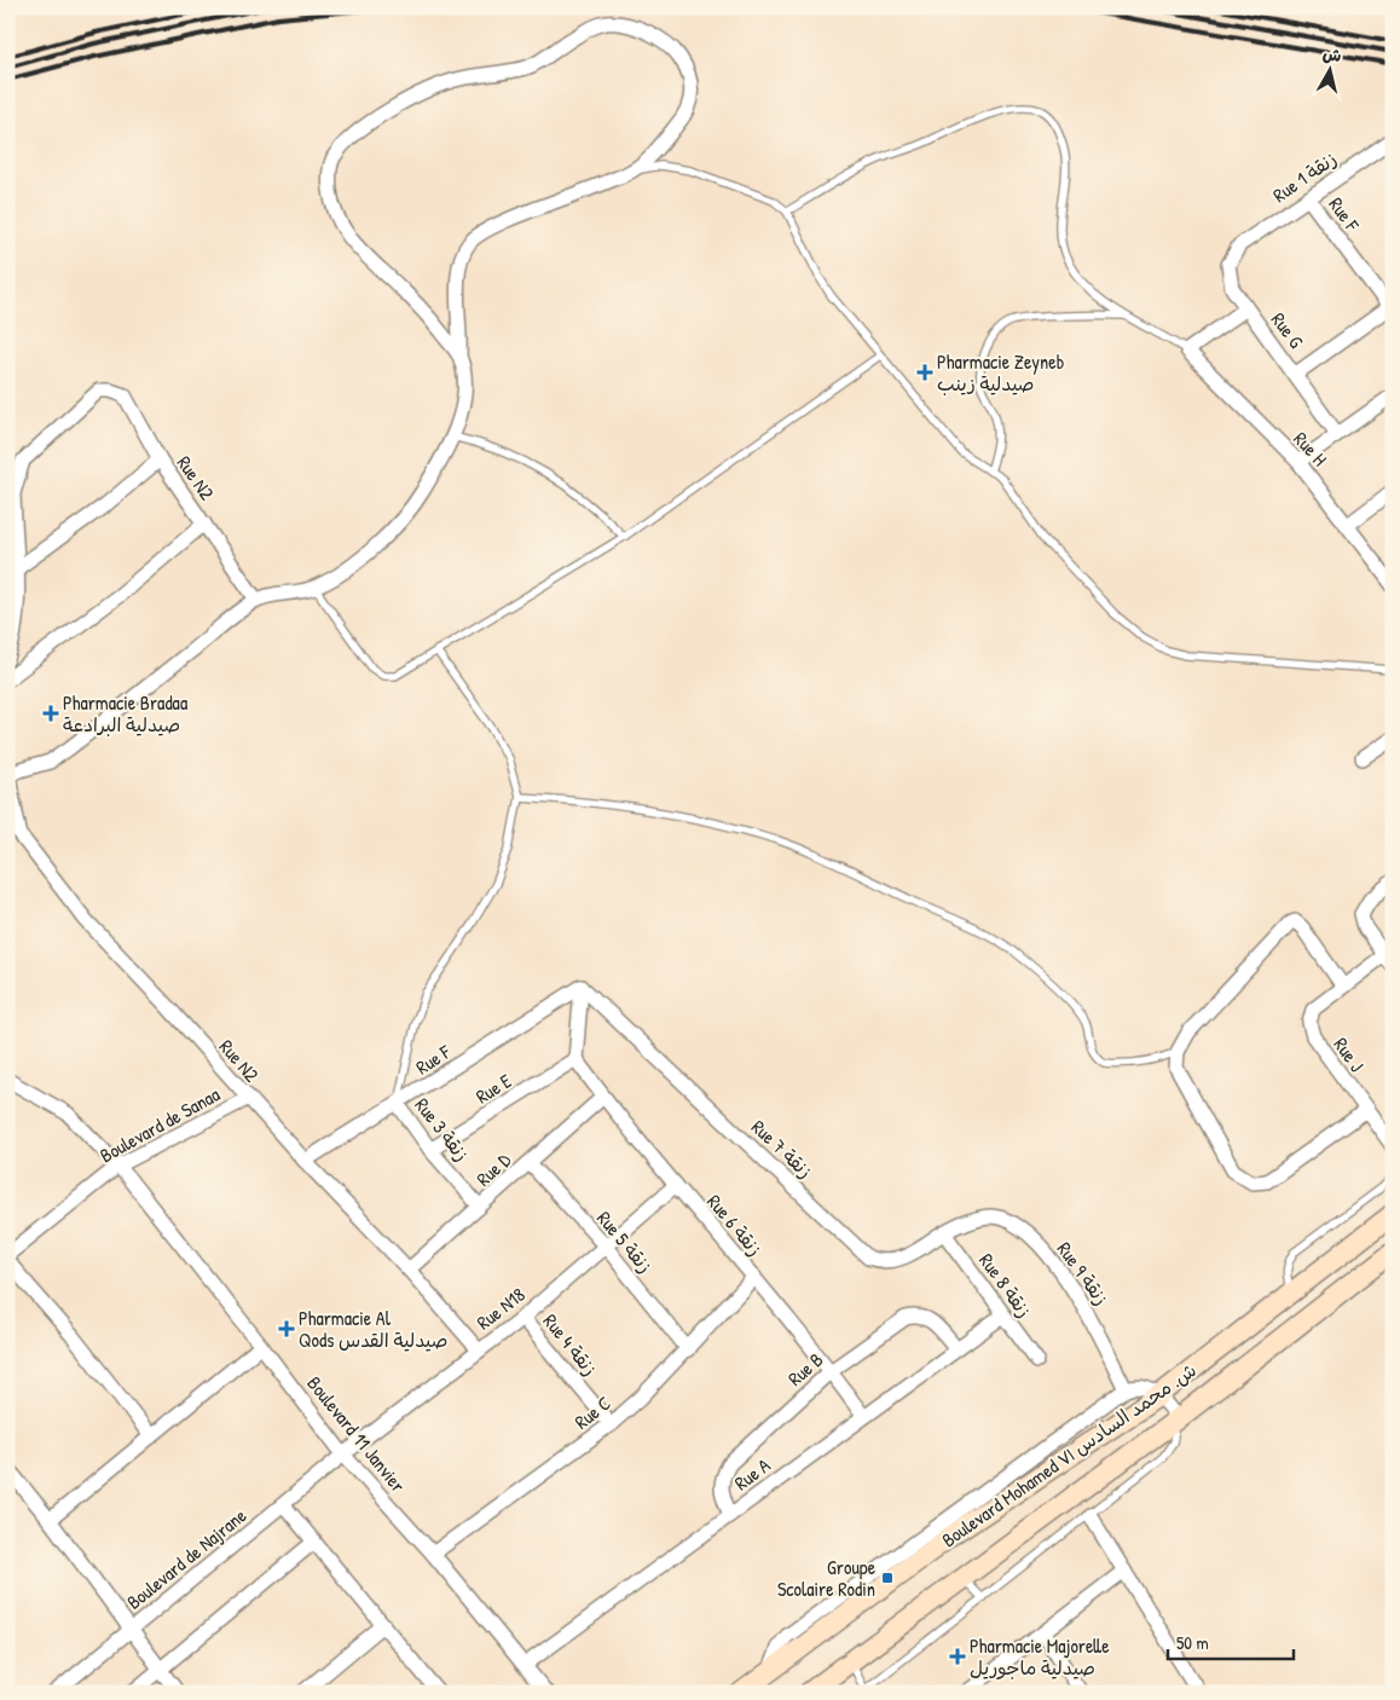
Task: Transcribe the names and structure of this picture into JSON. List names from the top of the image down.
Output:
{
  "streets": {
    "main road": ["Boulevard Mohamed VI ش. محمد السادس"],
    "street": [
      "Rue 1 زنقة",
      "Rue F",
      "Rue G",
      "Rue H",
      "Rue N2",
      "Rue J",
      "Rue E",
      "Boulevard de Sanaa",
      "Rue 3 زنقة",
      "Rue 7 زنقة",
      "Rue D",
      "Rue 6 زنقة",
      "Rue 5 زنقة",
      "Rue 9 زنقة",
      "Rue 8 زنقة",
      "Rue N18",
      "Rue 4 زنقة",
      "Rue B",
      "Rue C",
      "Boulevard 11 Janvier",
      "Rue A",
      "Boulevard de Najrane"
    ]
  },
  "crossings": [
    ["Rue 1 زنقة", "Rue F"],
    ["Rue 1 زنقة", "Rue G"],
    ["Rue F", "Rue N2"],
    ["Rue F", "Rue 3 زنقة"],
    ["Rue F", "Rue 7 زنقة"],
    ["Rue N2", "Boulevard de Sanaa"],
    ["Rue N2", "Rue D"],
    ["Rue N2", "Rue N18"],
    ["Rue E", "Rue 3 زنقة"],
    ["Rue E", "Rue 6 زنقة"],
    ["Boulevard de Sanaa", "Boulevard 11 Janvier"],
    ["Rue 3 زنقة", "Rue D"],
    ["Rue 7 زنقة", "Rue 9 زنقة"],
    ["Rue 7 زنقة", "Rue 8 زنقة"],
    ["Rue D", "Rue 6 زنقة"],
    ["Rue D", "Rue 5 زنقة"],
    ["Rue 6 زنقة", "Rue N18"],
    ["Rue 6 زنقة", "Rue B"],
    ["Rue 6 زنقة", "Rue C"],
    ["Rue 6 زنقة", "Rue A"],
    ["Rue 5 زنقة", "Rue N18"],
    ["Rue 5 زنقة", "Rue C"],
    ["Rue 8 زنقة", "Rue A"],
    ["Rue N18", "Rue 4 زنقة"],
    ["Rue N18", "Boulevard 11 Janvier"],
    ["Rue N18", "Boulevard de Najrane"],
    ["Rue 4 زنقة", "Rue C"],
    ["Rue B", "Rue A"],
    ["Rue C", "Boulevard 11 Janvier"],
    ["Boulevard 11 Janvier", "Rue A"],
    ["Boulevard 11 Janvier", "Boulevard de Najrane"]
  ],
  "places": {
    "health": [
      "Pharmacie Zeyneb صيدلية زينب",
      "Pharmacie Bradaa صيدلية البرادعة",
      "Pharmacie Al Qods صيدلية القدس",
      "Pharmacie Majorelle صيدلية ماجوريل"
    ],
    "transit": ["Groupe Scolaire Rodin"]
  },
  "scale_bar": "50 m",
  "north": "top"
}
